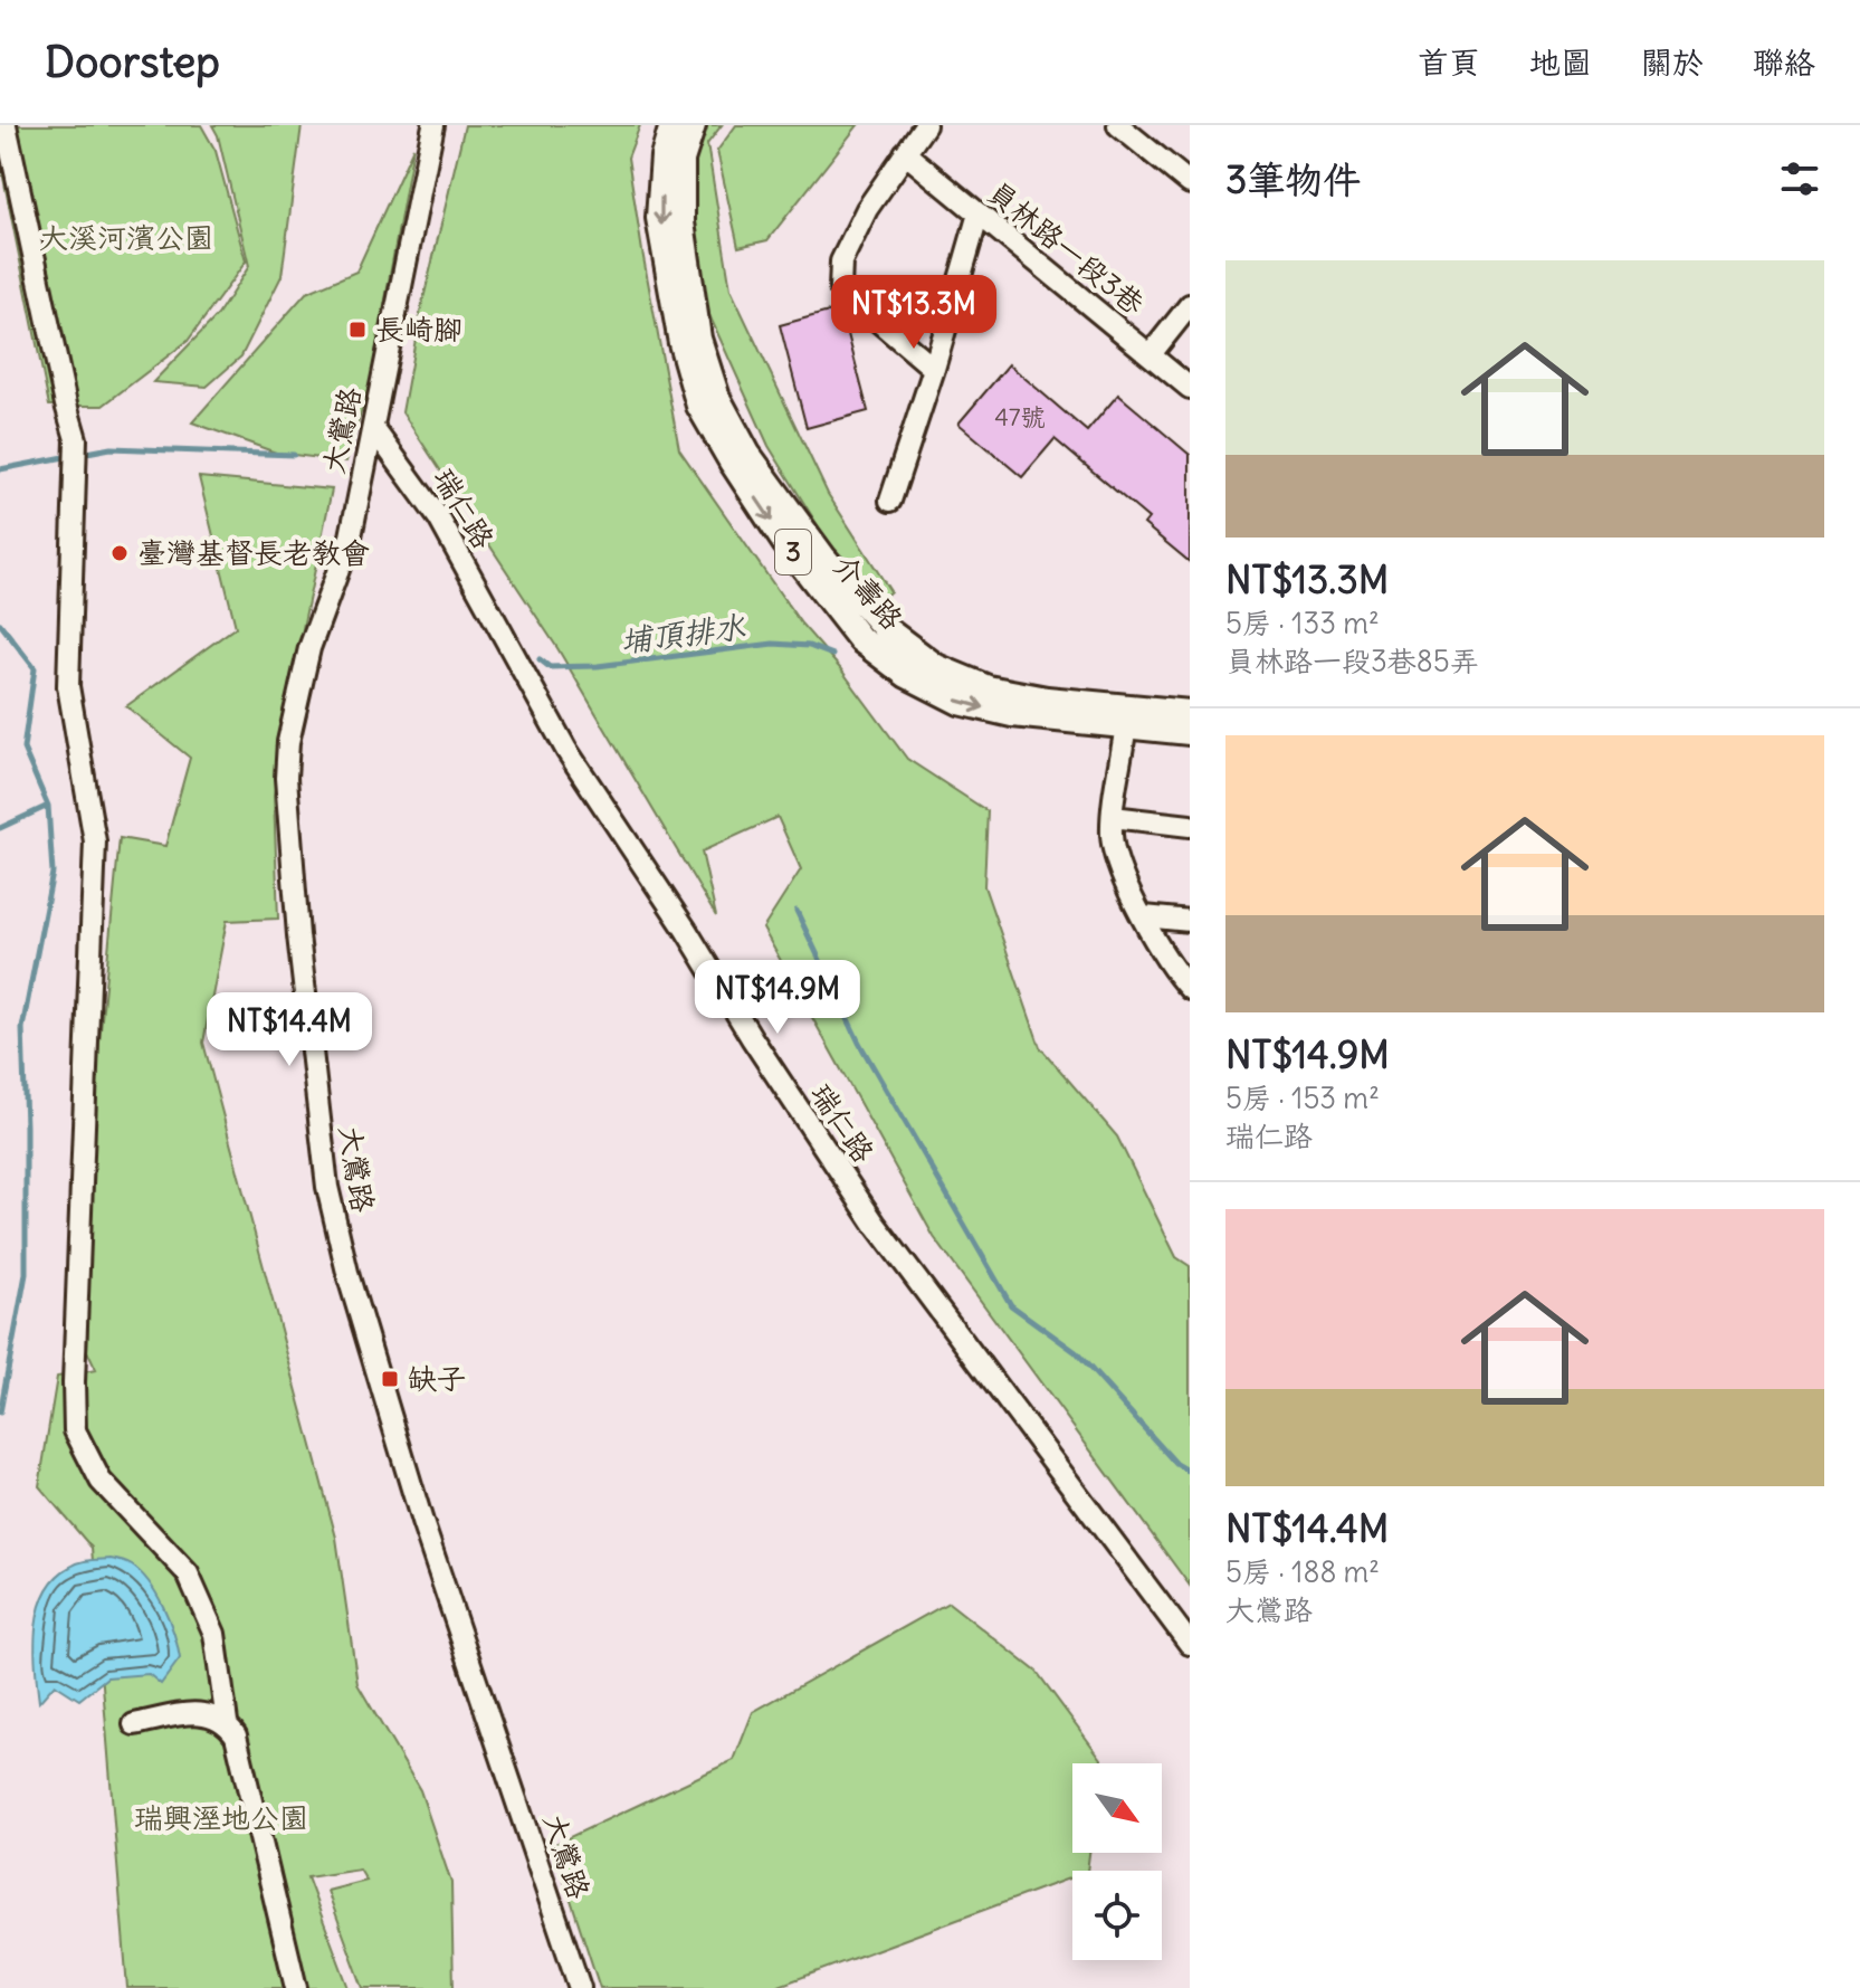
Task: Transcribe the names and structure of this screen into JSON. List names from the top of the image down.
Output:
{
  "streets": {
    "main road": ["3", "介壽路"],
    "street": ["員林路一段3巷", "大鶯路", "瑞仁路"]
  },
  "crossings": [
    ["大鶯路", "瑞仁路"]
  ],
  "one_way": ["介壽路"],
  "water": ["埔頂排水"],
  "parks": ["大溪河濱公園", "瑞興溼地公園"],
  "places": {
    "transit": ["長崎腳", "缺子"],
    "other": ["臺灣基督長老教會"]
  },
  "house_numbers": ["47號"],
  "north": "bottom right",
  "page": {
    "header": "Doorstep",
    "nav": [
      "首頁",
      "地圖",
      "關於",
      "聯絡"
    ],
    "heading": "3筆物件",
    "list": [
      {
        "name": "NT$13.3M",
        "note": "5房 · 133 m² · 員林路一段3巷85弄"
      },
      {
        "name": "NT$14.9M",
        "note": "5房 · 153 m² · 瑞仁路"
      },
      {
        "name": "NT$14.4M",
        "note": "5房 · 188 m² · 大鶯路"
      }
    ],
    "price": ["NT$13.3M", "NT$14.9M", "NT$14.4M"]
  }
}
